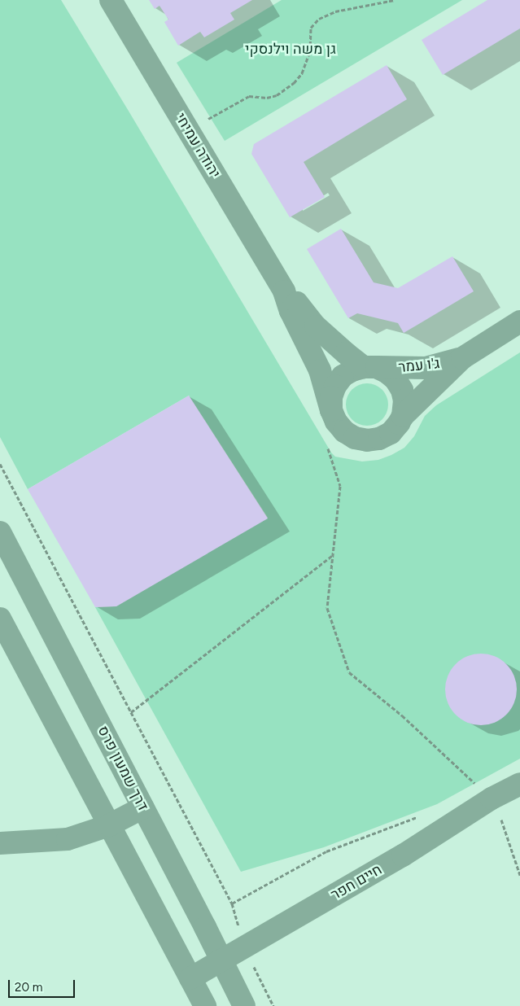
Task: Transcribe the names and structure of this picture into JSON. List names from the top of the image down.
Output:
{
  "streets": {
    "street": [
      "יהודה עמיחי",
      "ג'ו עמר",
      "דרך שמעון פרס",
      "חיים חפר"
    ]
  },
  "crossings": [
    ["יהודה עמיחי", "ג'ו עמר"],
    ["דרך שמעון פרס", "חיים חפר"]
  ],
  "parks": ["גן משה וילנסקי"],
  "scale_bar": "20 m"
}
